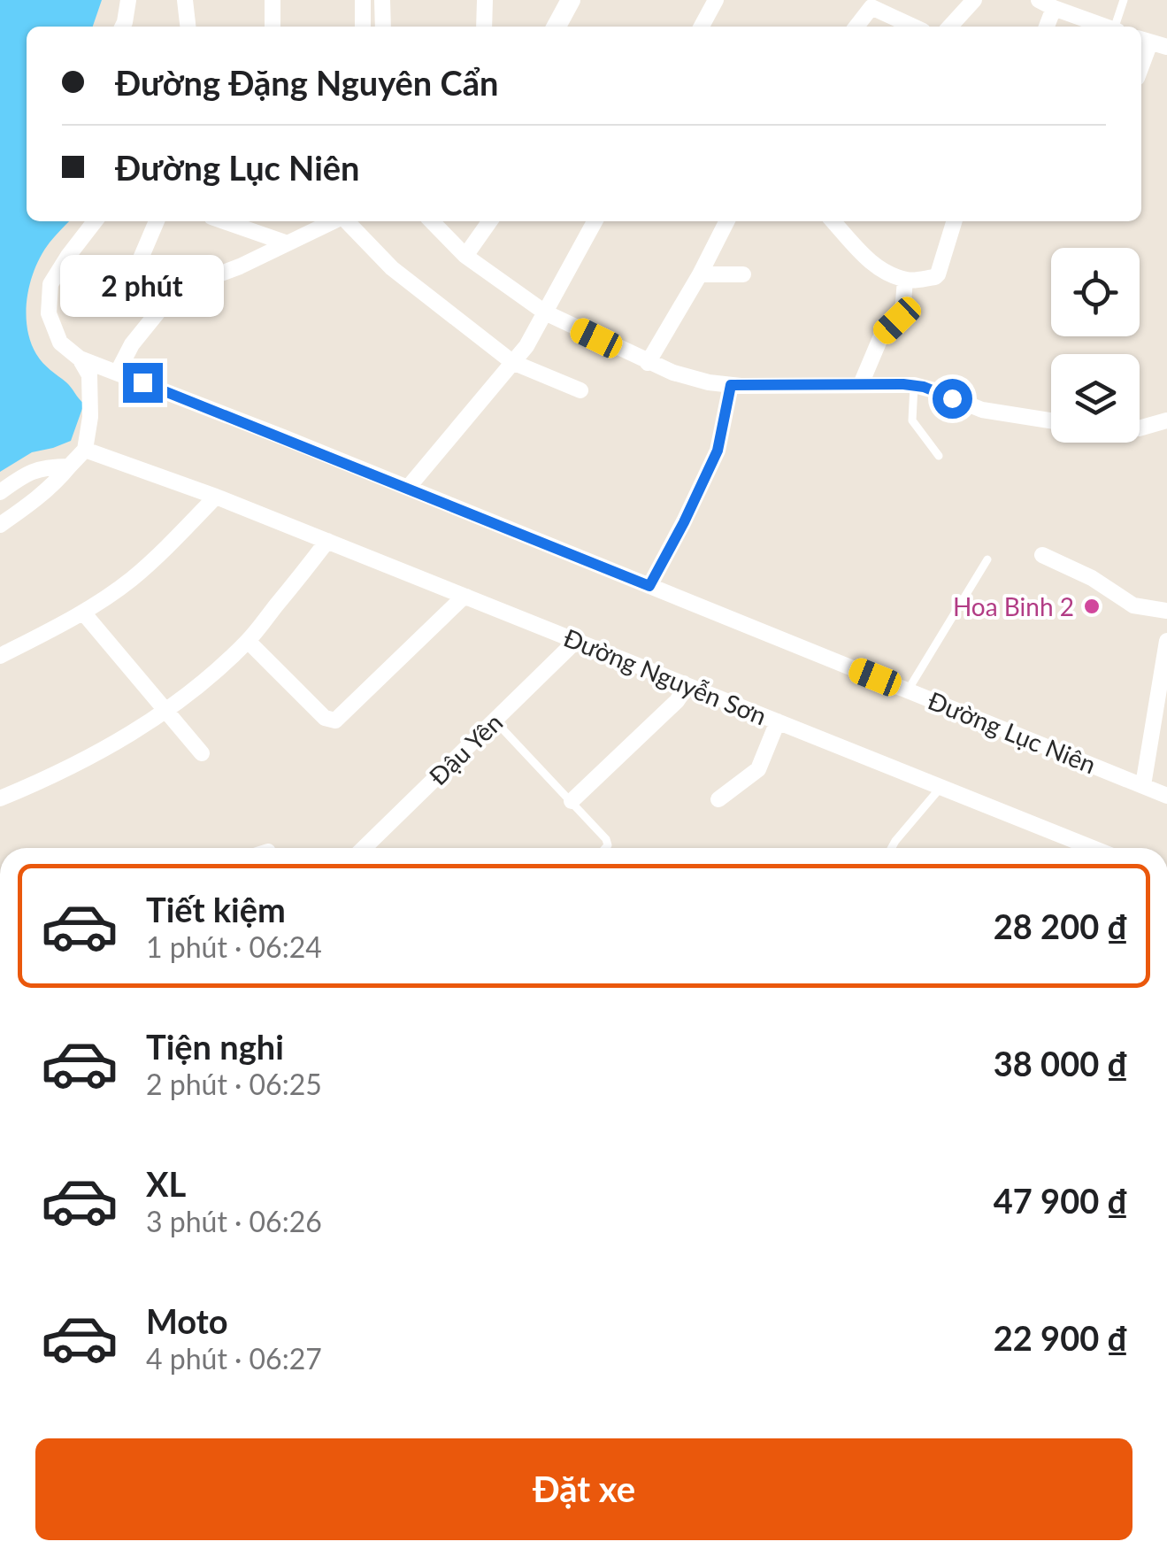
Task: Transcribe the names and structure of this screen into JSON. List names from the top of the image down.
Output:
{
  "streets": {
    "street": ["Đường Nguyễn Sơn", "Đường Lục Niên", "Đậu Yên"]
  },
  "crossings": [
    ["Đường Nguyễn Sơn", "Đậu Yên"]
  ],
  "places": ["Hoa Binh 2"],
  "page": {
    "banner": ["Đường Đặng Nguyên Cẩn", "Đường Lục Niên"],
    "bubble": "2 phút",
    "list": [
      {
        "name": "Tiết kiệm",
        "note": "1 phút · 06:24",
        "value": "28 200 ₫"
      },
      {
        "name": "Tiện nghi",
        "note": "2 phút · 06:25",
        "value": "38 000 ₫"
      },
      {
        "name": "XL",
        "note": "3 phút · 06:26",
        "value": "47 900 ₫"
      },
      {
        "name": "Moto",
        "note": "4 phút · 06:27",
        "value": "22 900 ₫"
      }
    ],
    "buttons": "Đặt xe"
  }
}
